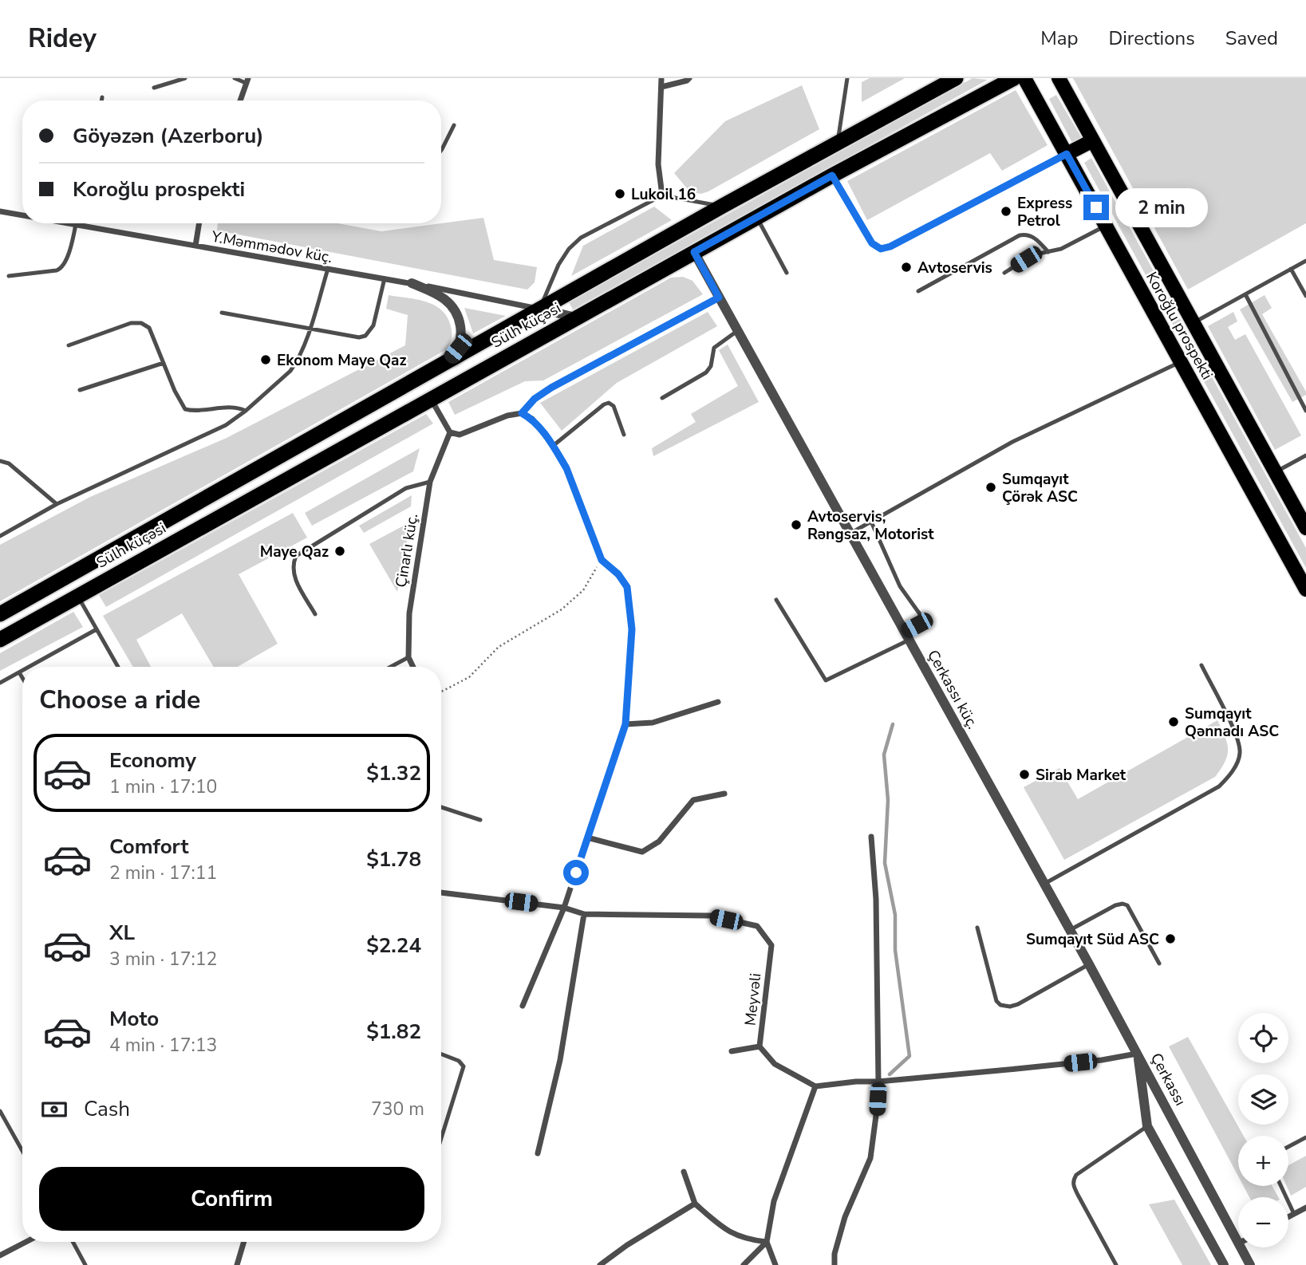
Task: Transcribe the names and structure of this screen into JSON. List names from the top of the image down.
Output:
{
  "streets": {
    "highway": ["Sülh küçəsi"],
    "main road": ["Koroğlu prospekti"],
    "street": [
      "Y.Məmmədov küç.",
      "Çinarlı küç.",
      "Çerkassı küç.",
      "Meyvəli",
      "Çerkassı"
    ]
  },
  "crossings": [
    ["Y.Məmmədov küç.", "Sülh küçəsi"],
    ["Sülh küçəsi", "Çerkassı küç."],
    ["Çerkassı küç.", "Çerkassı"]
  ],
  "places": [
    "Lukoil 16",
    "Express Petrol",
    "Avtoservis",
    "Ekonom Maye Qaz",
    "Sumqayıt Çörək ASC",
    "Avtoservis, Rəngsaz, Motorist",
    "Maye Qaz",
    "Sumqayıt Qənnadı ASC",
    "Sirab Market",
    "Sumqayıt Süd ASC"
  ],
  "page": {
    "header": "Ridey",
    "nav": ["Map", "Directions", "Saved"],
    "banner": ["Göyəzən (Azerboru)", "Koroğlu prospekti"],
    "bubble": "2 min",
    "heading": "Choose a ride",
    "list": [
      {
        "name": "Economy",
        "note": "1 min · 17:10",
        "value": "$1.32"
      },
      {
        "name": "Comfort",
        "note": "2 min · 17:11",
        "value": "$1.78"
      },
      {
        "name": "XL",
        "note": "3 min · 17:12",
        "value": "$2.24"
      },
      {
        "name": "Moto",
        "note": "4 min · 17:13",
        "value": "$1.82"
      }
    ],
    "map_buttons": ["+", "−"],
    "pay": ["Cash", "730 m"],
    "buttons": "Confirm"
  }
}
